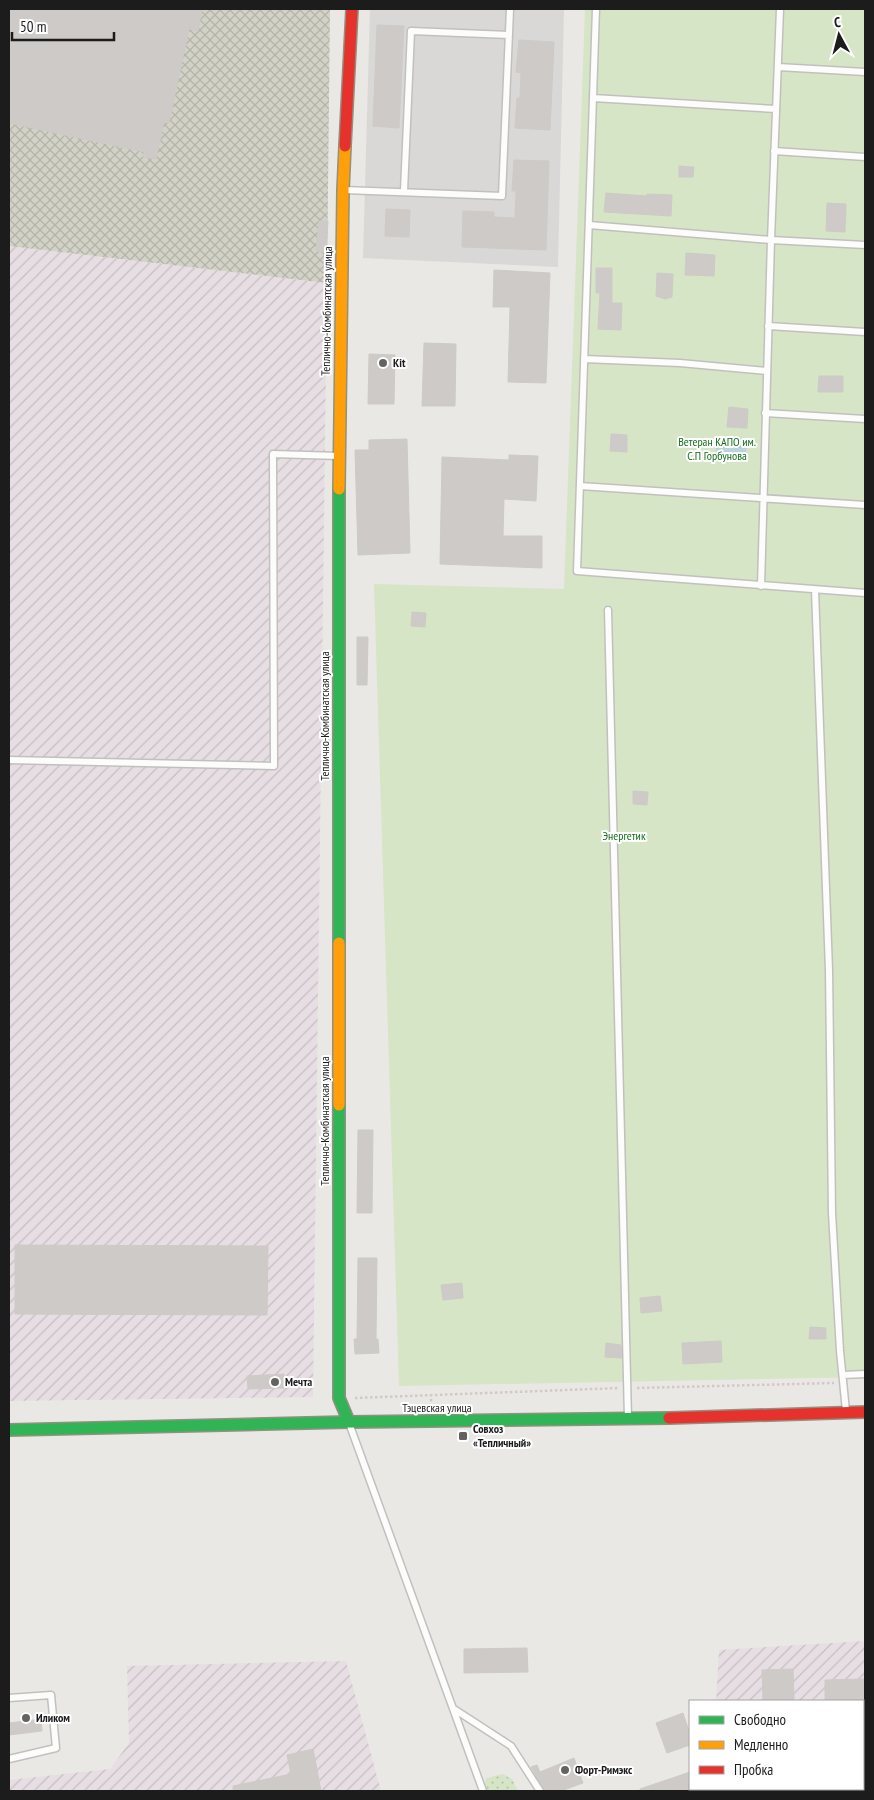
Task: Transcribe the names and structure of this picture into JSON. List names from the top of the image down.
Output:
{
  "streets": {
    "street": ["Теплично-Комбинатская улица", "Тэцевская улица"]
  },
  "crossings": [
    ["Теплично-Комбинатская улица", "Тэцевская улица"]
  ],
  "parks": ["Ветеран КАПО им. С.П Горбунова", "Энергетик"],
  "places": {
    "other": [
      "Kit",
      "Мечта",
      "Иликом",
      "Форт-Римэкс"
    ],
    "transit": ["Совхоз «Тепличный»"]
  },
  "legend": ["Свободно", "Медленно", "Пробка"],
  "scale_bar": "50 m",
  "north": "top"
}
